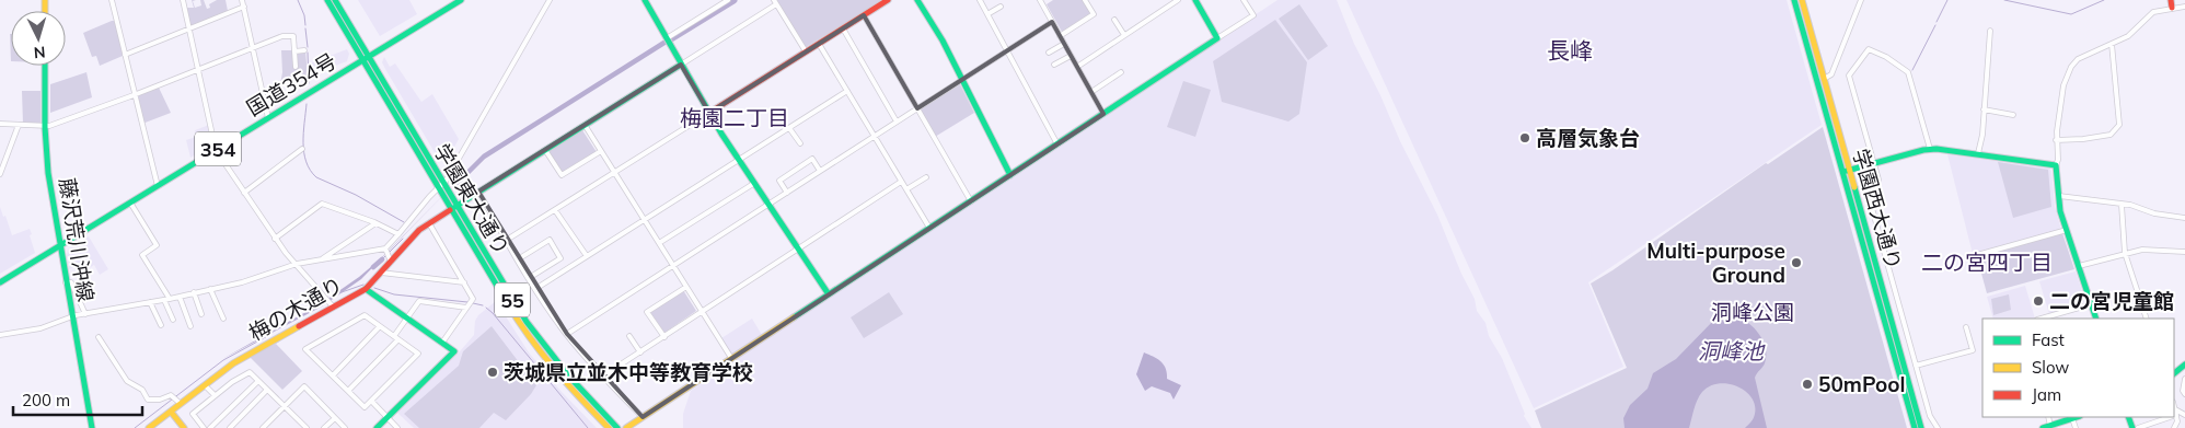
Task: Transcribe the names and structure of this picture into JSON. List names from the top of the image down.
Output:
{
  "streets": {
    "main road": [
      "国道354号",
      "354",
      "学園東大通り",
      "学園西大通り",
      "藤沢荒川沖線",
      "55",
      "梅の木通り"
    ]
  },
  "crossings": [
    ["国道354号", "学園東大通り"],
    ["国道354号", "藤沢荒川沖線"],
    ["学園東大通り", "梅の木通り"]
  ],
  "districts": ["長峰", "梅園二丁目", "二の宮四丁目"],
  "water": ["洞峰池"],
  "parks": ["洞峰公園"],
  "places": [
    "高層気象台",
    "Multi-purpose Ground",
    "二の宮児童館",
    "茨城県立並木中等教育学校",
    "50mPool"
  ],
  "legend": ["Fast", "Slow", "Jam"],
  "scale_bar": "200 m",
  "north": "bottom"
}
